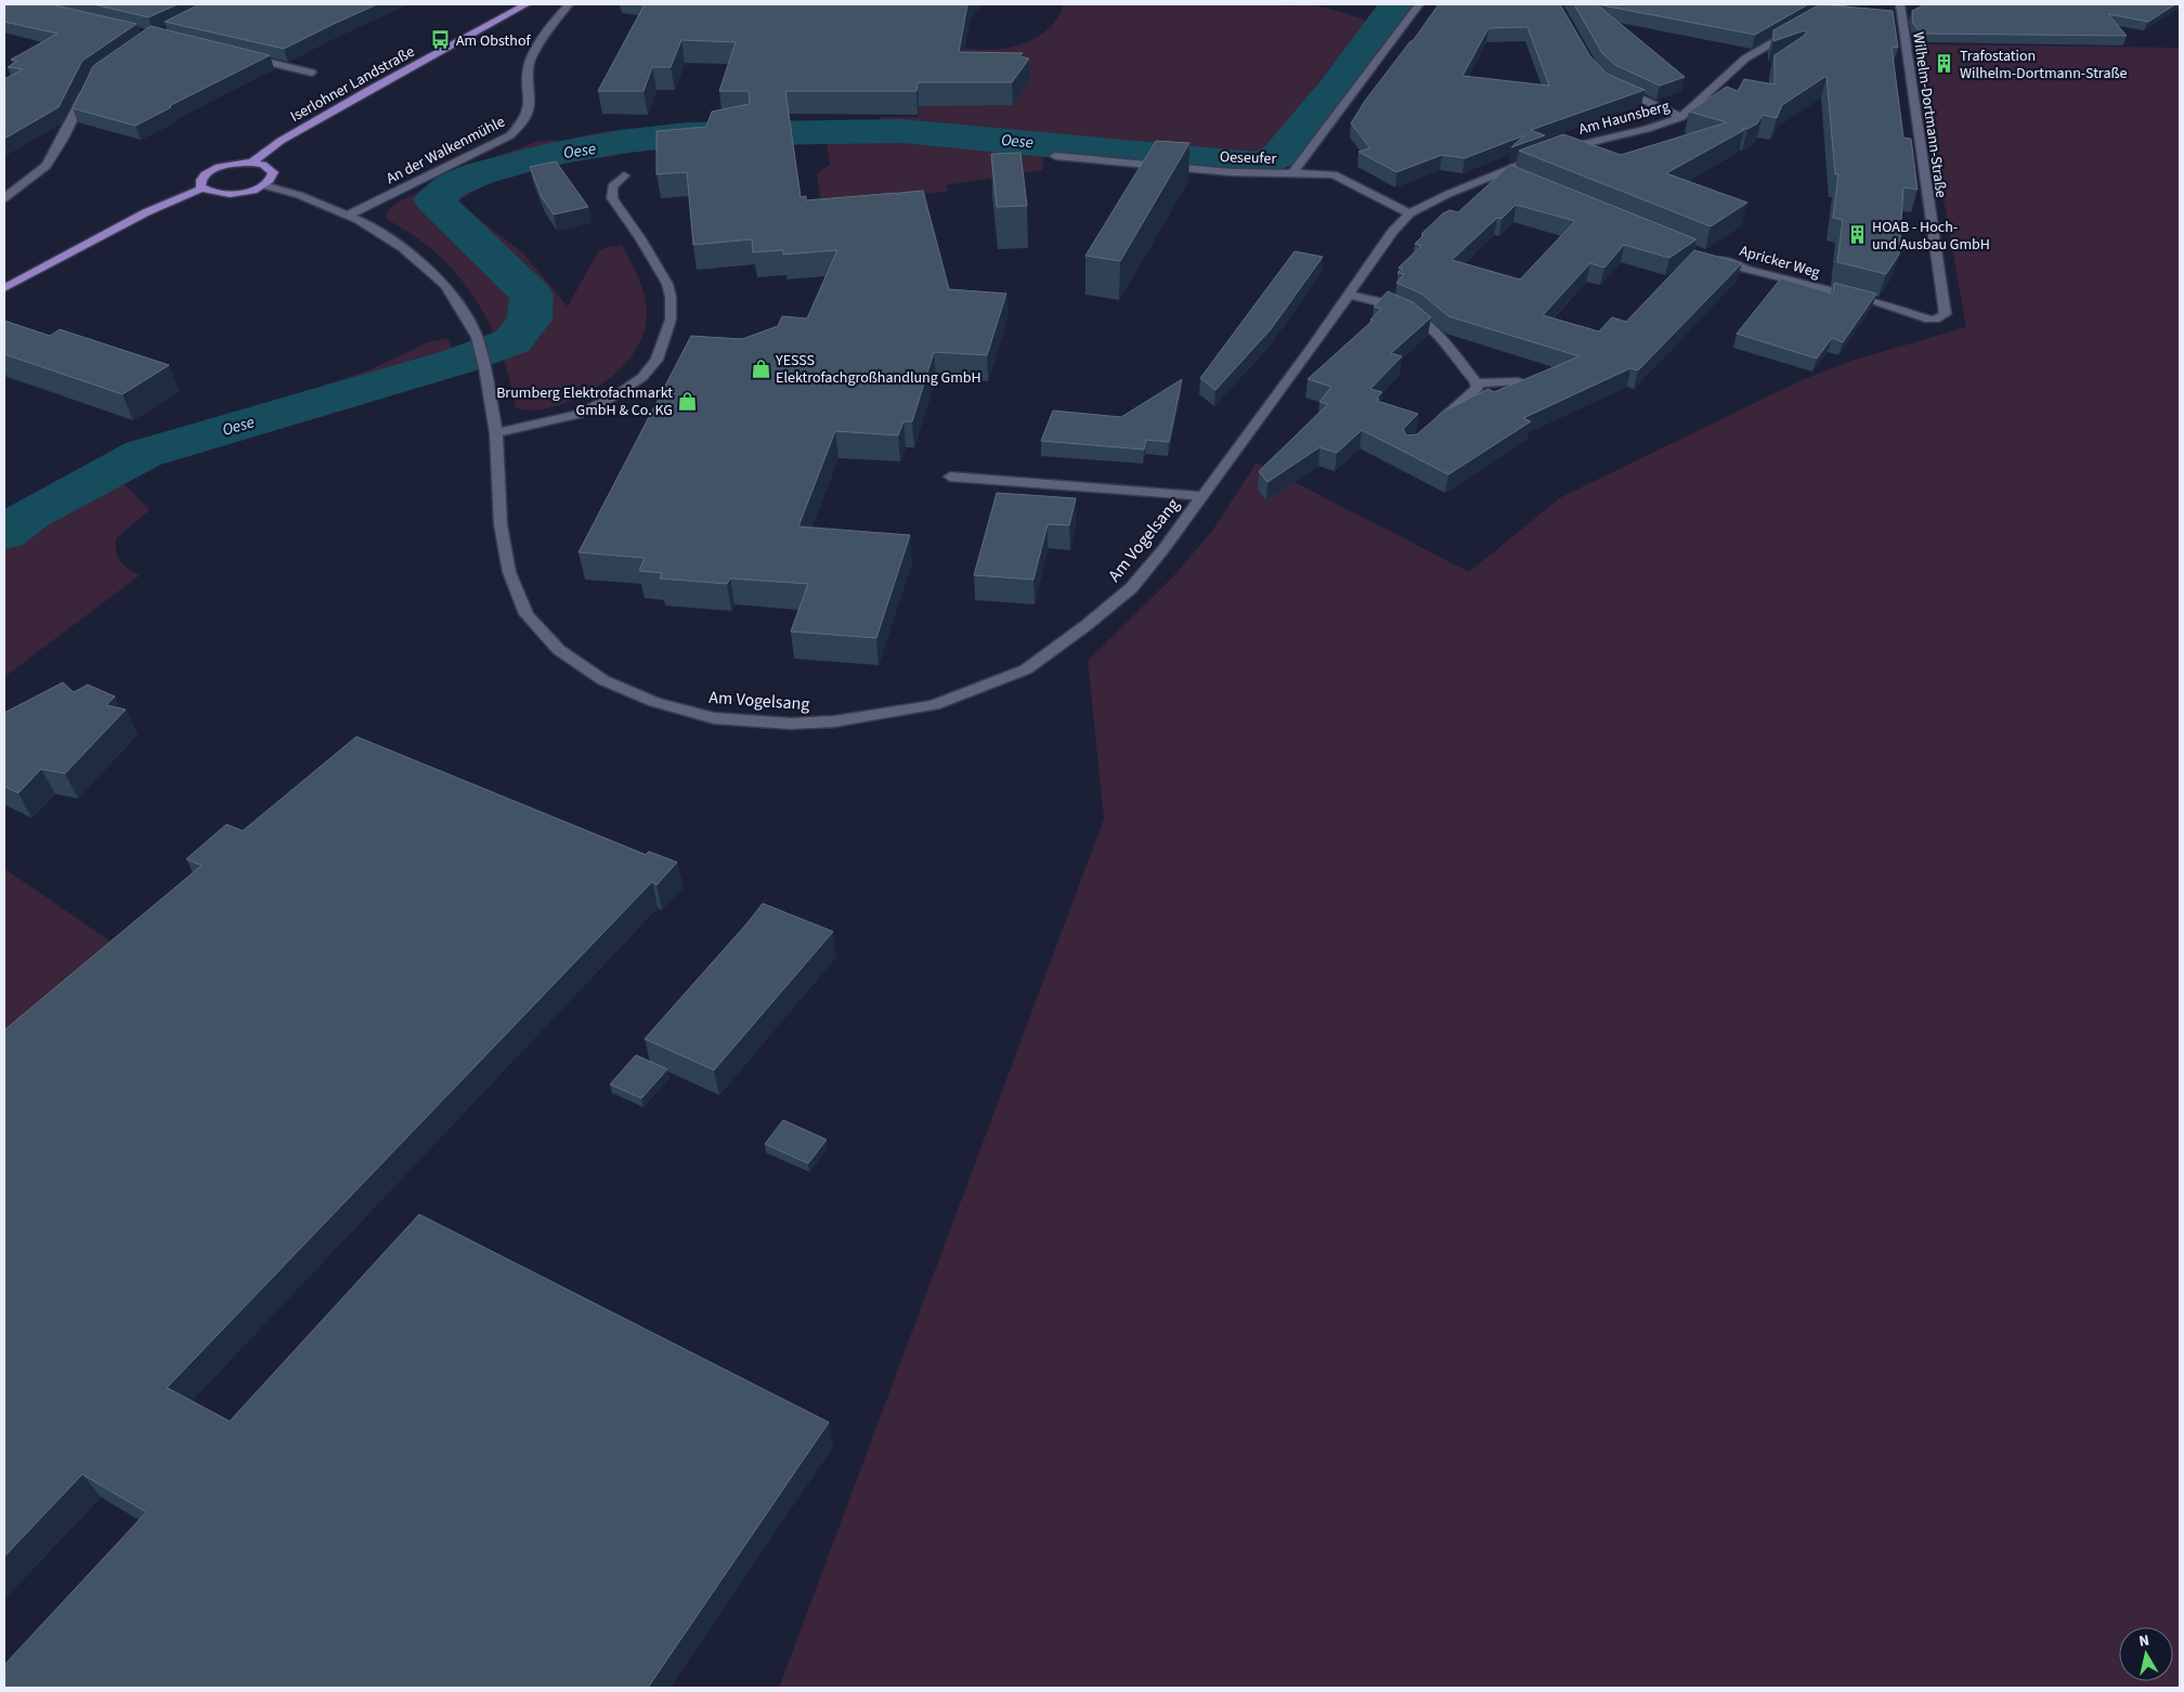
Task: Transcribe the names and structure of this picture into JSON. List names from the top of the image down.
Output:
{
  "streets": {
    "main road": ["Iserlohner Landstraße"],
    "street": [
      "Wilhelm-Dortmann-Straße",
      "Am Haunsberg",
      "An der Walkenmühle",
      "Oeseufer",
      "Apricker Weg",
      "Am Vogelsang"
    ]
  },
  "crossings": [
    ["Wilhelm-Dortmann-Straße", "Apricker Weg"],
    ["Am Haunsberg", "Am Vogelsang"],
    ["An der Walkenmühle", "Am Vogelsang"]
  ],
  "water": ["Oese"],
  "places": {
    "bus stop": ["Am Obsthof"],
    "building": ["Trafostation Wilhelm-Dortmann-Straße", "HOAB - Hoch- und Ausbau GmbH"],
    "shop": ["YESSS Elektrofachgroßhandlung GmbH", "Brumberg Elektrofachmarkt GmbH & Co. KG"]
  },
  "north": "top"
}
